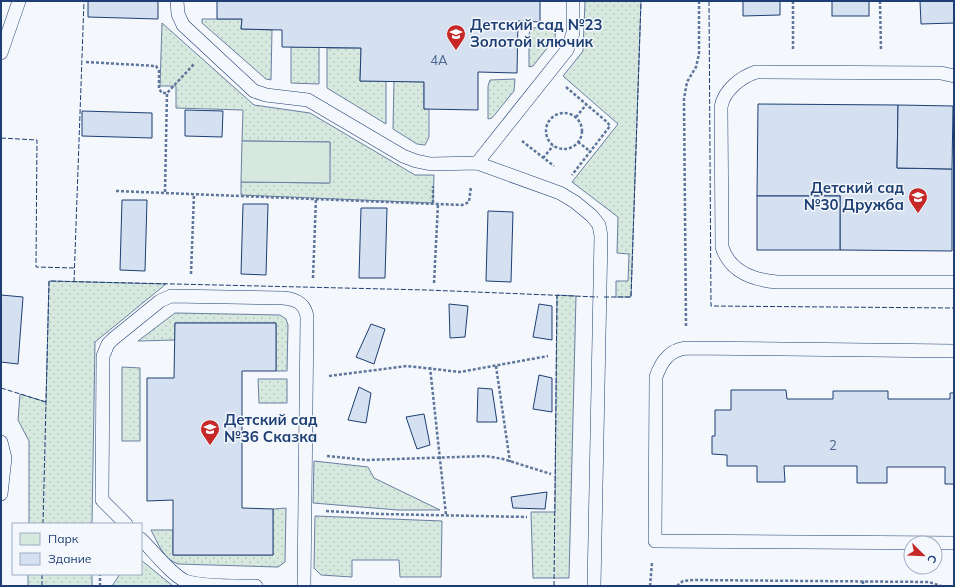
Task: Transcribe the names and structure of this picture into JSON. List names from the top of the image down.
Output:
{
  "places": {
    "school or university": ["Детский сад №23 Золотой ключик", "Детский сад №30 Дружба", "Детский сад №36 Сказка"]
  },
  "house_numbers": ["4А", "2"],
  "legend": ["Парк", "Здание"],
  "north": "bottom right"
}
